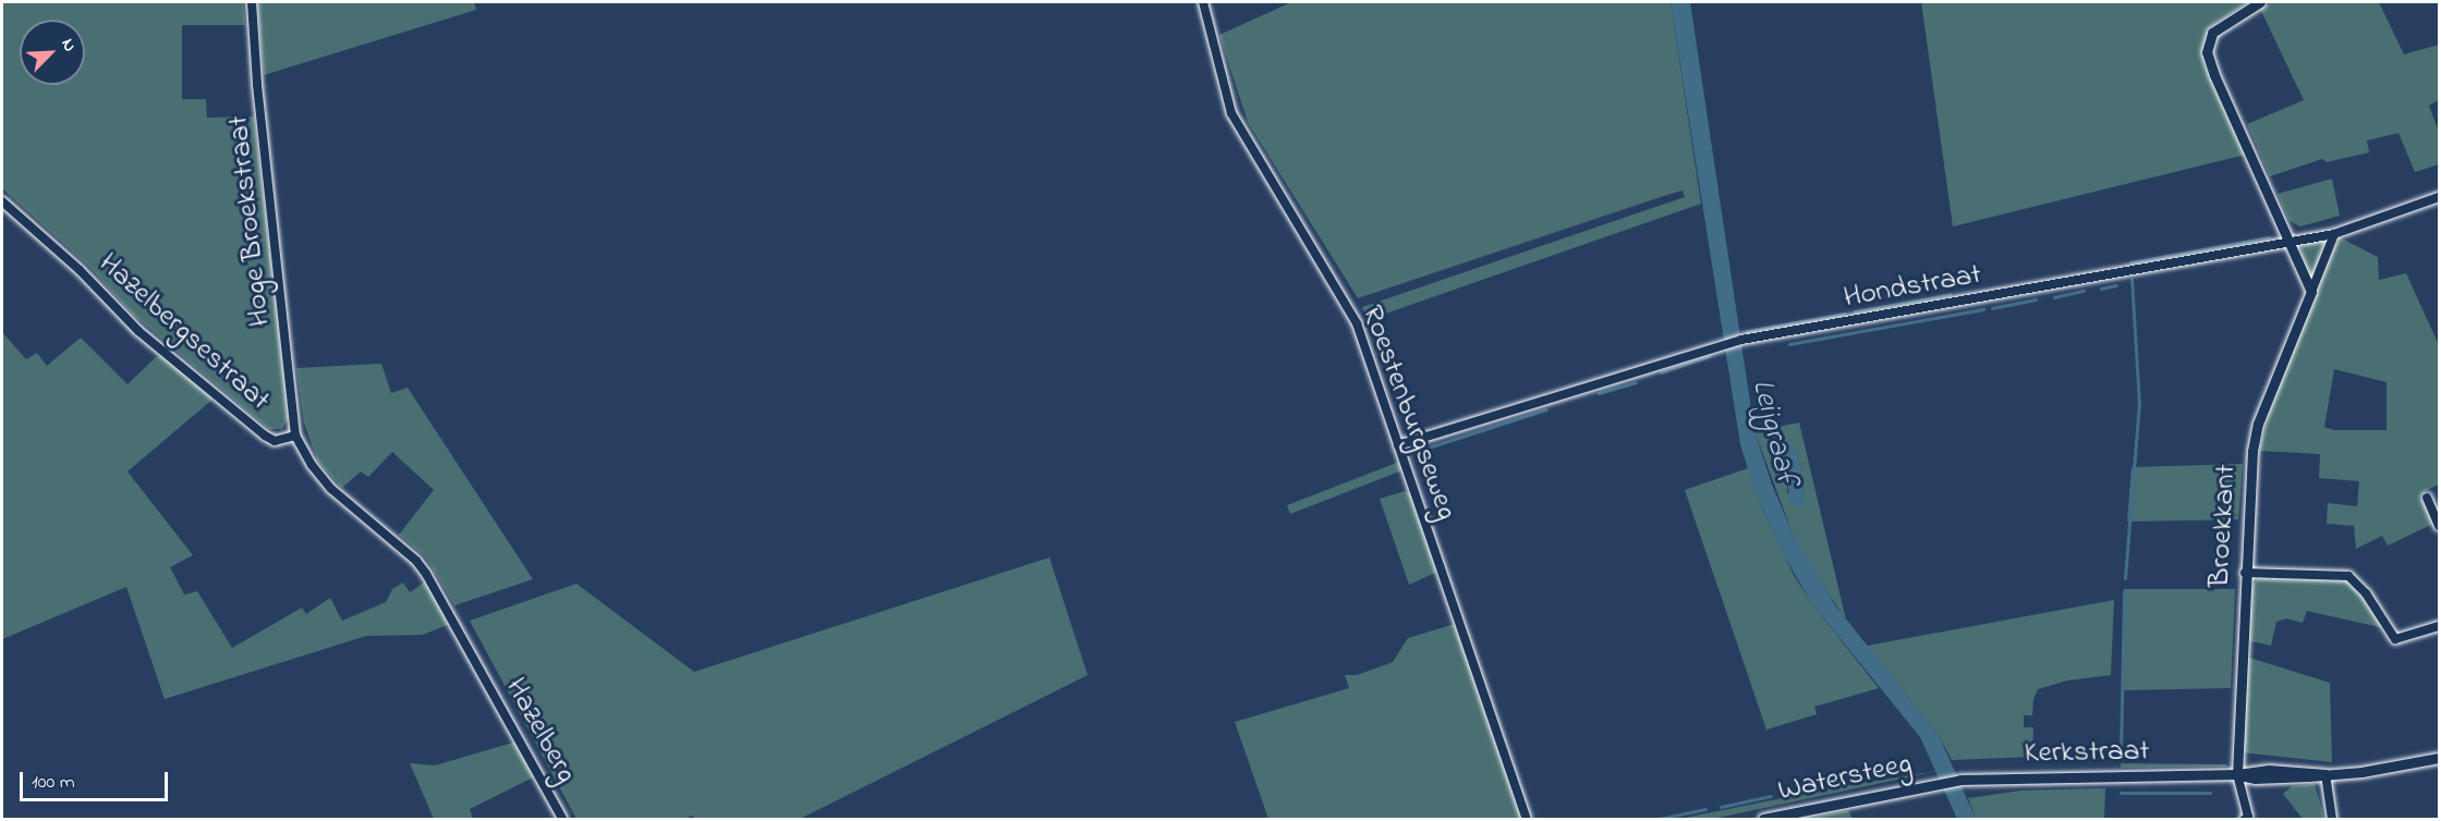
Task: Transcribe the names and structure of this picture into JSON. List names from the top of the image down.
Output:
{
  "streets": {
    "street": [
      "Hoge Broekstraat",
      "Hondstraat",
      "Hazelbergsestraat",
      "Roestenburgseweg",
      "Broekkant",
      "Hazelberg",
      "Kerkstraat",
      "Watersteeg"
    ]
  },
  "crossings": [
    ["Hoge Broekstraat", "Hazelbergsestraat"],
    ["Hondstraat", "Roestenburgseweg"],
    ["Hondstraat", "Broekkant"],
    ["Hazelbergsestraat", "Hazelberg"],
    ["Broekkant", "Kerkstraat"],
    ["Kerkstraat", "Watersteeg"]
  ],
  "water": ["Leijgraaf"],
  "scale_bar": "100 m",
  "north": "top right"
}
